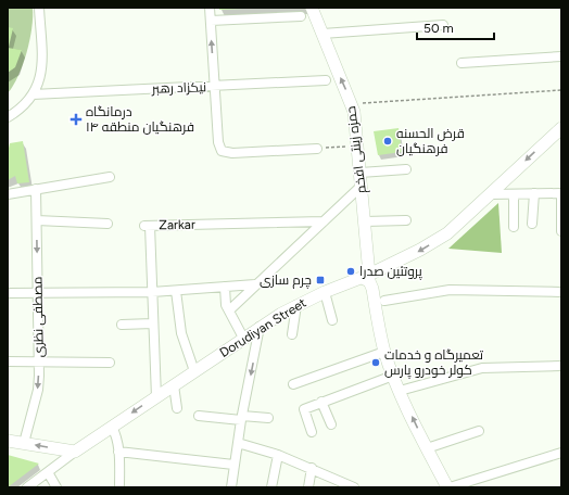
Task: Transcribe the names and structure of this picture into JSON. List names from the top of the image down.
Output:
{
  "streets": {
    "main road": ["حمزه زینتی افخم", "Dorudiyan Street"],
    "street": ["نیکزاد رهبر", "Zarkar", "مصطفی نظری"]
  },
  "crossings": [
    ["حمزه زینتی افخم", "Dorudiyan Street"],
    ["Zarkar", "Dorudiyan Street"]
  ],
  "one_way": ["مصطفی نظری", "Dorudiyan Street"],
  "places": {
    "health": ["درمانگاه فرهنگیان منطقه ۱۴"],
    "other": ["قرض الحسنه فرهنگیان", "پروتئین صدرا", "تعمیرگاه و خدمات کولر خودرو پارس"],
    "transit": ["چرم سازی"]
  },
  "scale_bar": "50 m"
}
